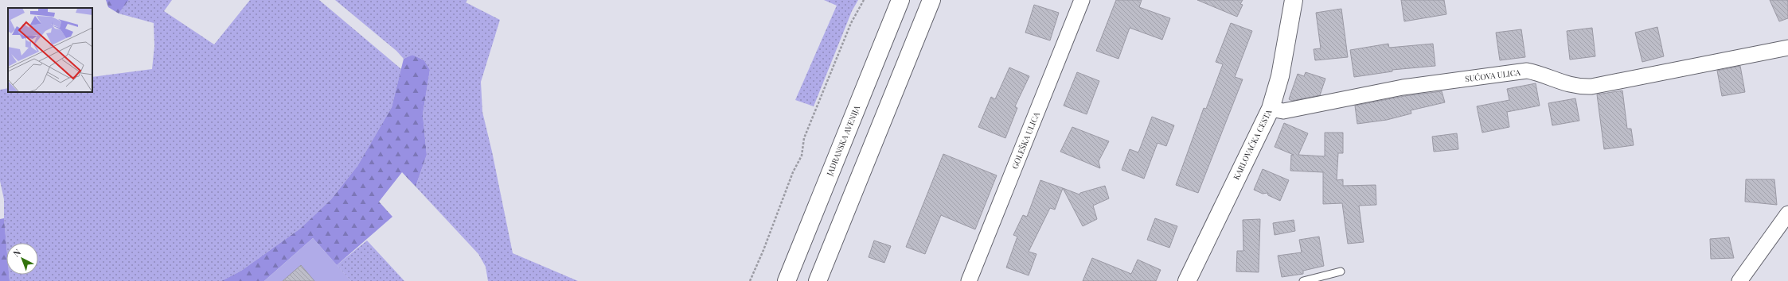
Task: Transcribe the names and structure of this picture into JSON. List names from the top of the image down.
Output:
{
  "streets": {
    "main road": ["JADRANSKA AVENIJA", "KARLOVAČKA CESTA"],
    "street": ["SUĆOVA ULICA", "GOLEŠKA ULICA"]
  },
  "crossings": [
    ["SUĆOVA ULICA", "KARLOVAČKA CESTA"]
  ],
  "north": "top left"
}
